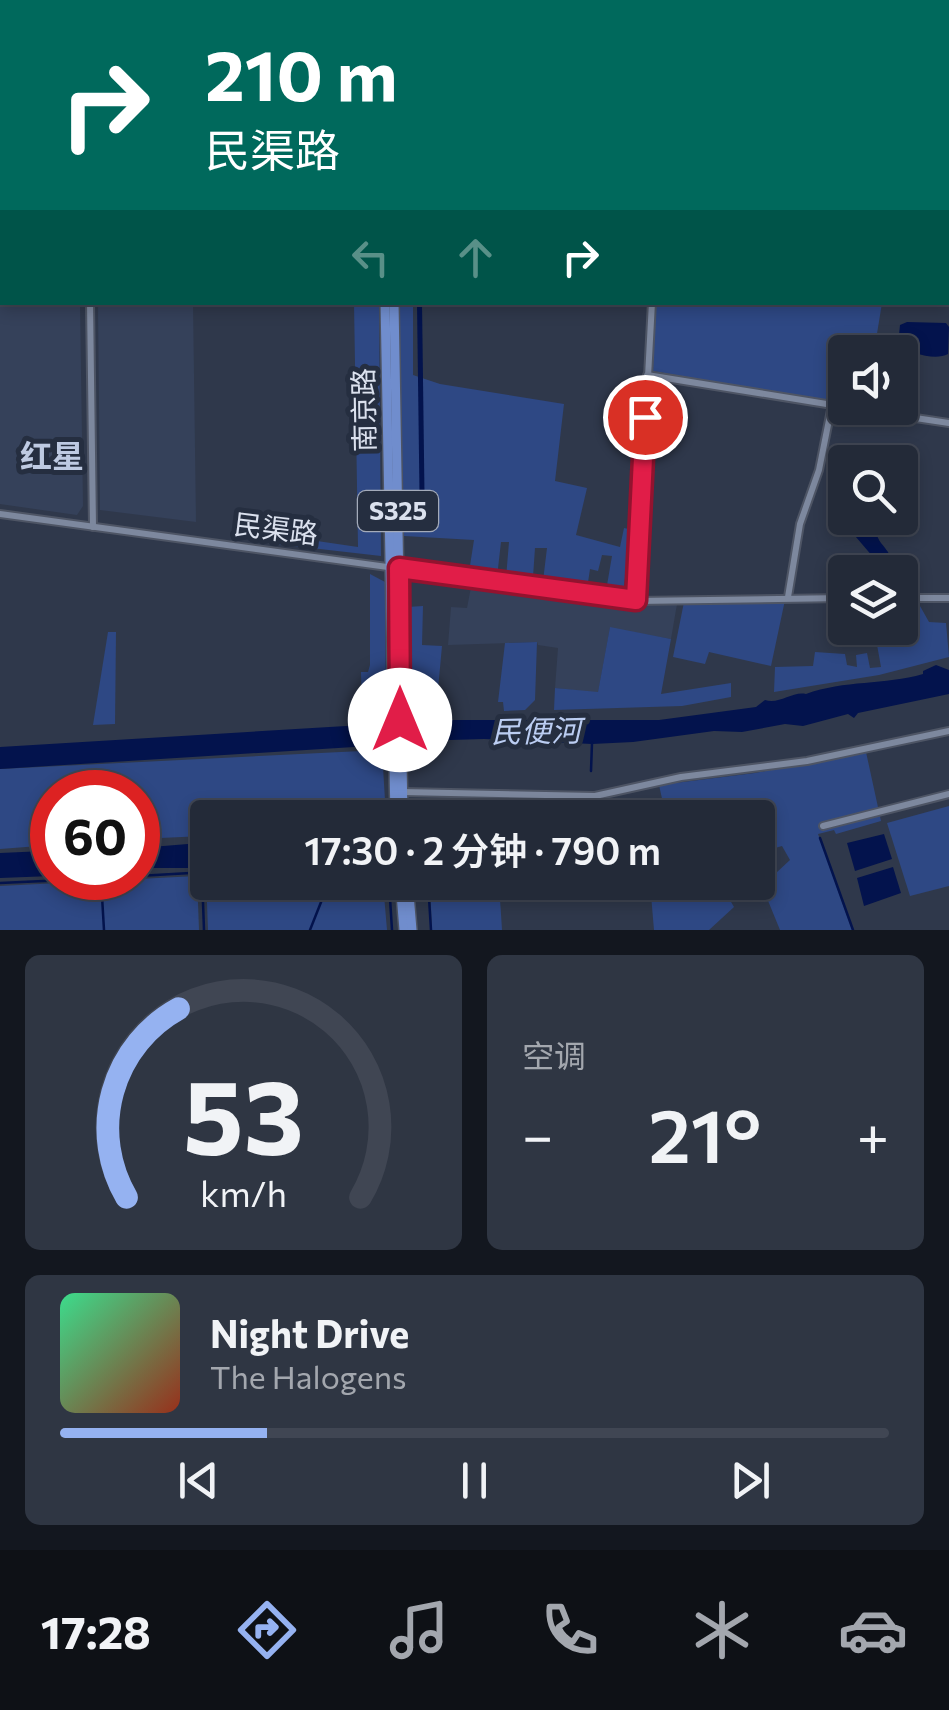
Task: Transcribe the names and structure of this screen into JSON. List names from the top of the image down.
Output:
{
  "streets": {
    "main road": ["南京路", "S325"],
    "street": ["民渠路"]
  },
  "crossings": [
    ["南京路", "民渠路"]
  ],
  "districts": ["红星"],
  "water": ["民便河"],
  "page": {
    "turn": ["210 m", "民渠路"],
    "limit": "60",
    "trip": "17:30 · 2 分钟 · 790 m",
    "tile": "空调",
    "heat": ["−", "21°", "+"],
    "song": ["Night Drive", "The Halogens"],
    "tabs": "17:28",
    "gauge": ["53", "km/h"]
  }
}
